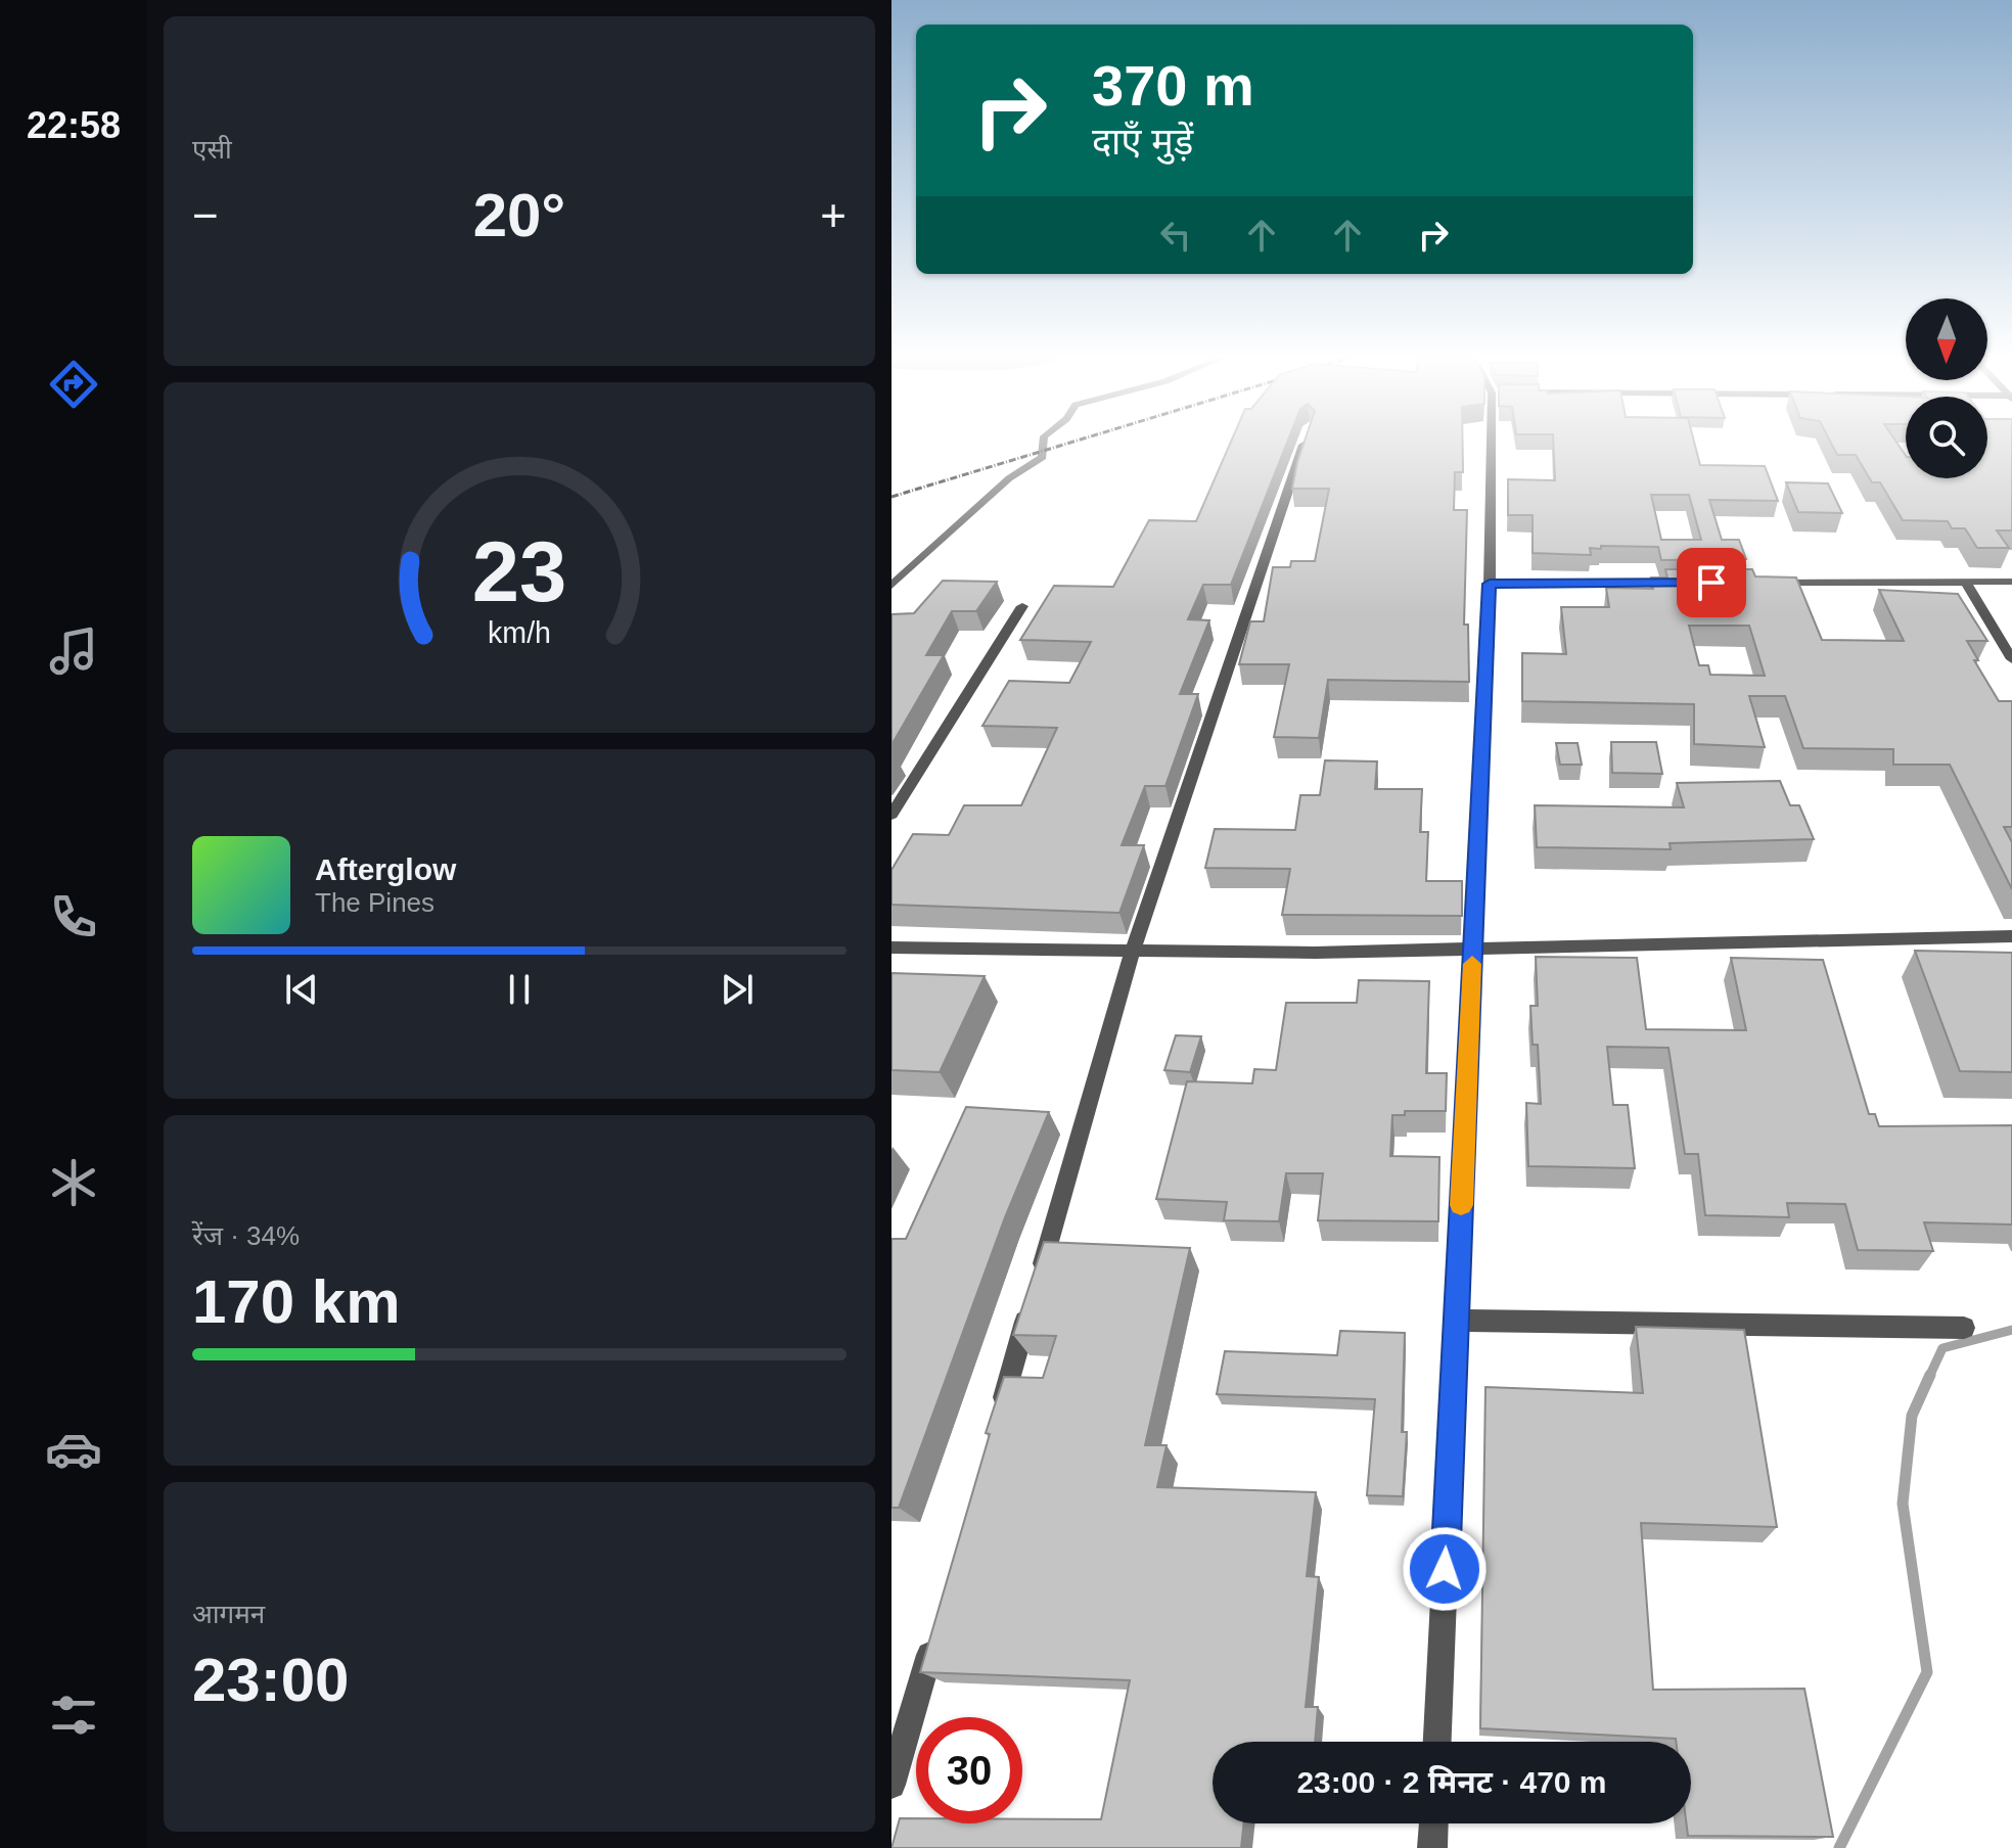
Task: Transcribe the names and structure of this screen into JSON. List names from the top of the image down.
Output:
{
  "north": "bottom",
  "page": {
    "tabs": "22:58",
    "tile": [
      "एसी",
      ["रेंज · 34%", "170 km"],
      ["आगमन", "23:00"]
    ],
    "turn": ["370 m", "दाएँ मुड़ें"],
    "heat": ["−", "20°", "+"],
    "song": ["Afterglow", "The Pines"],
    "limit": "30",
    "trip": "23:00 · 2 मिनट · 470 m",
    "gauge": ["23", "km/h"]
  }
}
